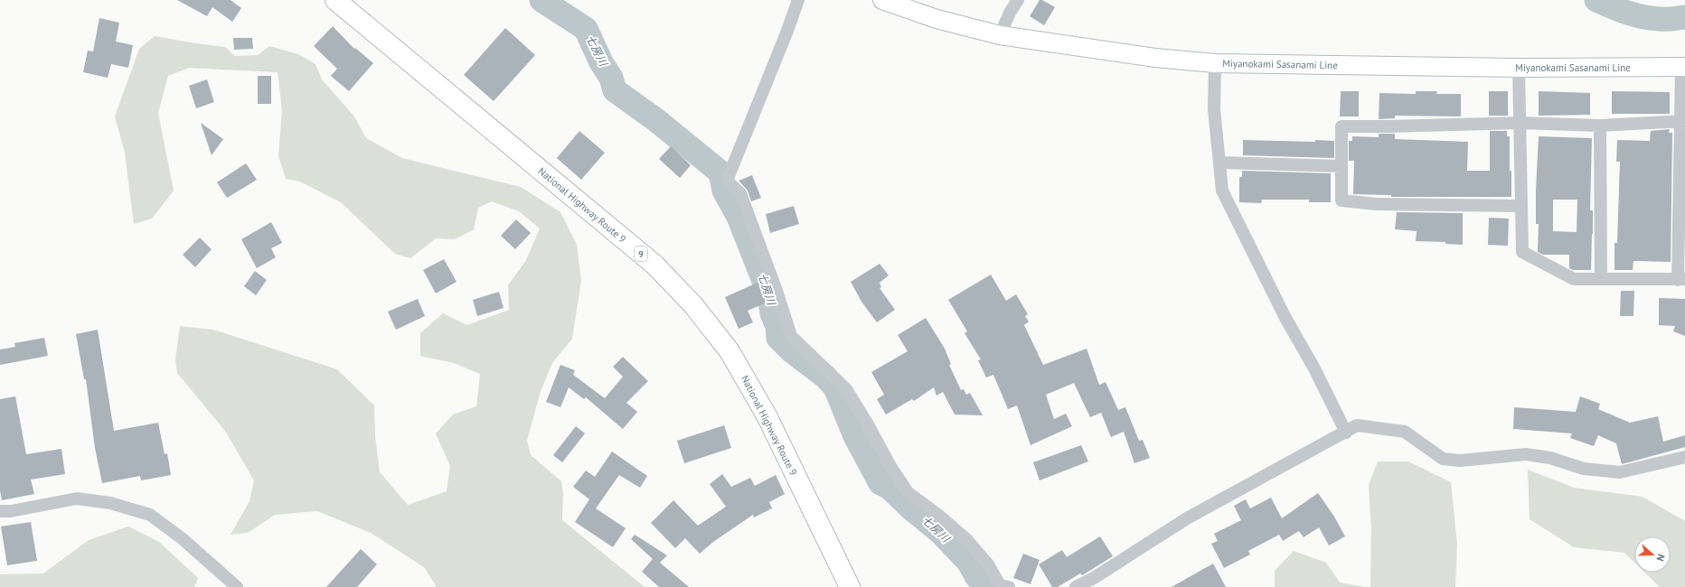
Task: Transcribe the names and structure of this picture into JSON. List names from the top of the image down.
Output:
{
  "streets": {
    "highway": ["National Highway Route 9", "9"],
    "main road": ["Miyanokami Sasanami Line"]
  },
  "water": ["七房川"],
  "north": "right"
}
